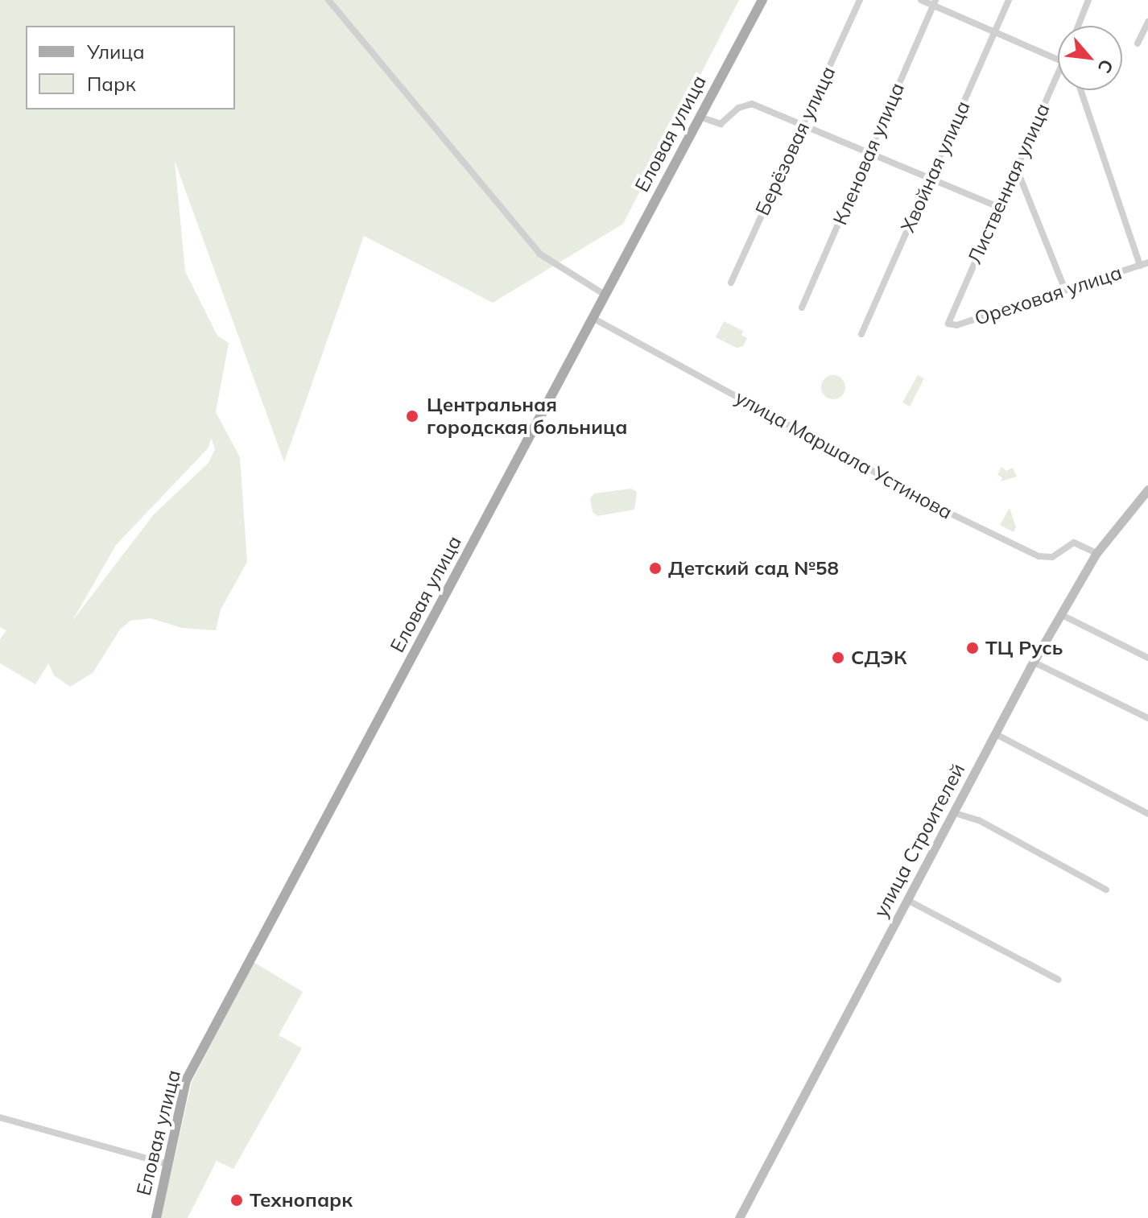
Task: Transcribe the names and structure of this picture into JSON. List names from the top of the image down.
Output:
{
  "streets": {
    "main road": ["Еловая улица", "улица Строителей"],
    "street": [
      "Берёзовая улица",
      "Кленовая улица",
      "Хвойная улица",
      "Лиственная улица",
      "Ореховая улица",
      "улица Маршала Устинова"
    ]
  },
  "crossings": [
    ["Еловая улица", "улица Маршала Устинова"],
    ["Лиственная улица", "Ореховая улица"],
    ["улица Маршала Устинова", "улица Строителей"]
  ],
  "places": [
    "Центральная городская больница",
    "Детский сад №58",
    "ТЦ Русь",
    "СДЭК",
    "Технопарк"
  ],
  "legend": ["Улица", "Парк"],
  "north": "bottom right"
}
